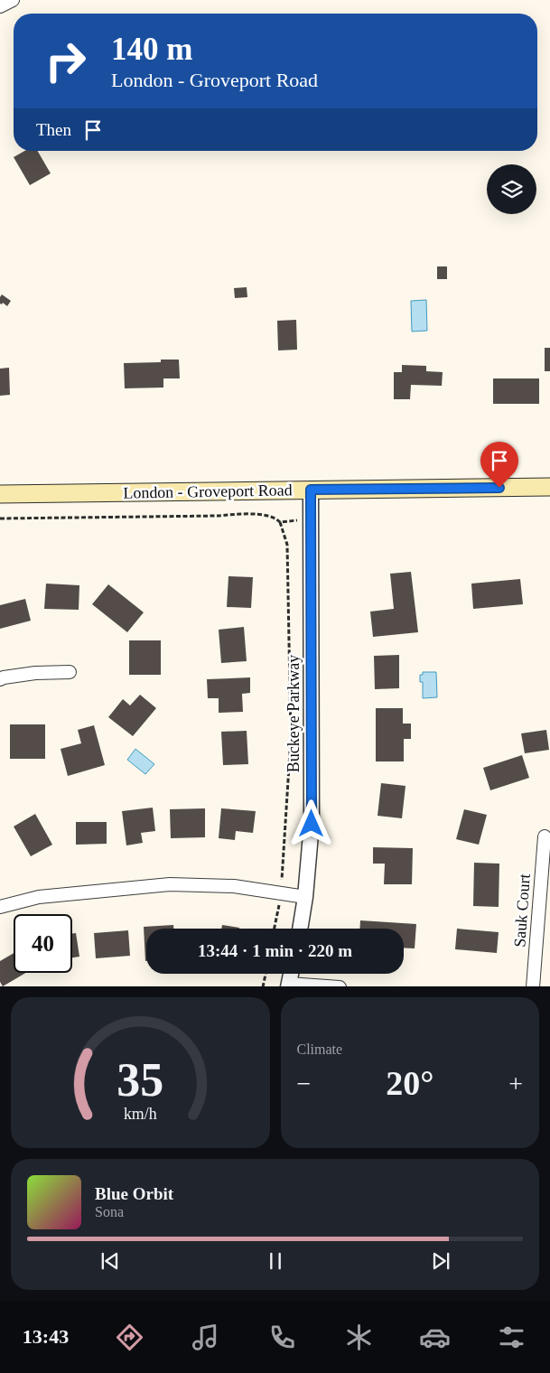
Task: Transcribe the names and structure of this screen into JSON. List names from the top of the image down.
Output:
{
  "streets": {
    "main road": ["London - Groveport Road"],
    "street": ["Buckeye Parkway", "Sauk Court"]
  },
  "crossings": [
    ["London - Groveport Road", "Buckeye Parkway"]
  ],
  "page": {
    "turn": ["140 m", "London - Groveport Road"],
    "then": "Then",
    "limit": "40",
    "trip": "13:44 · 1 min · 220 m",
    "tile": "Climate",
    "heat": ["−", "20°", "+"],
    "song": ["Blue Orbit", "Sona"],
    "tabs": "13:43",
    "gauge": ["35", "km/h"]
  }
}
